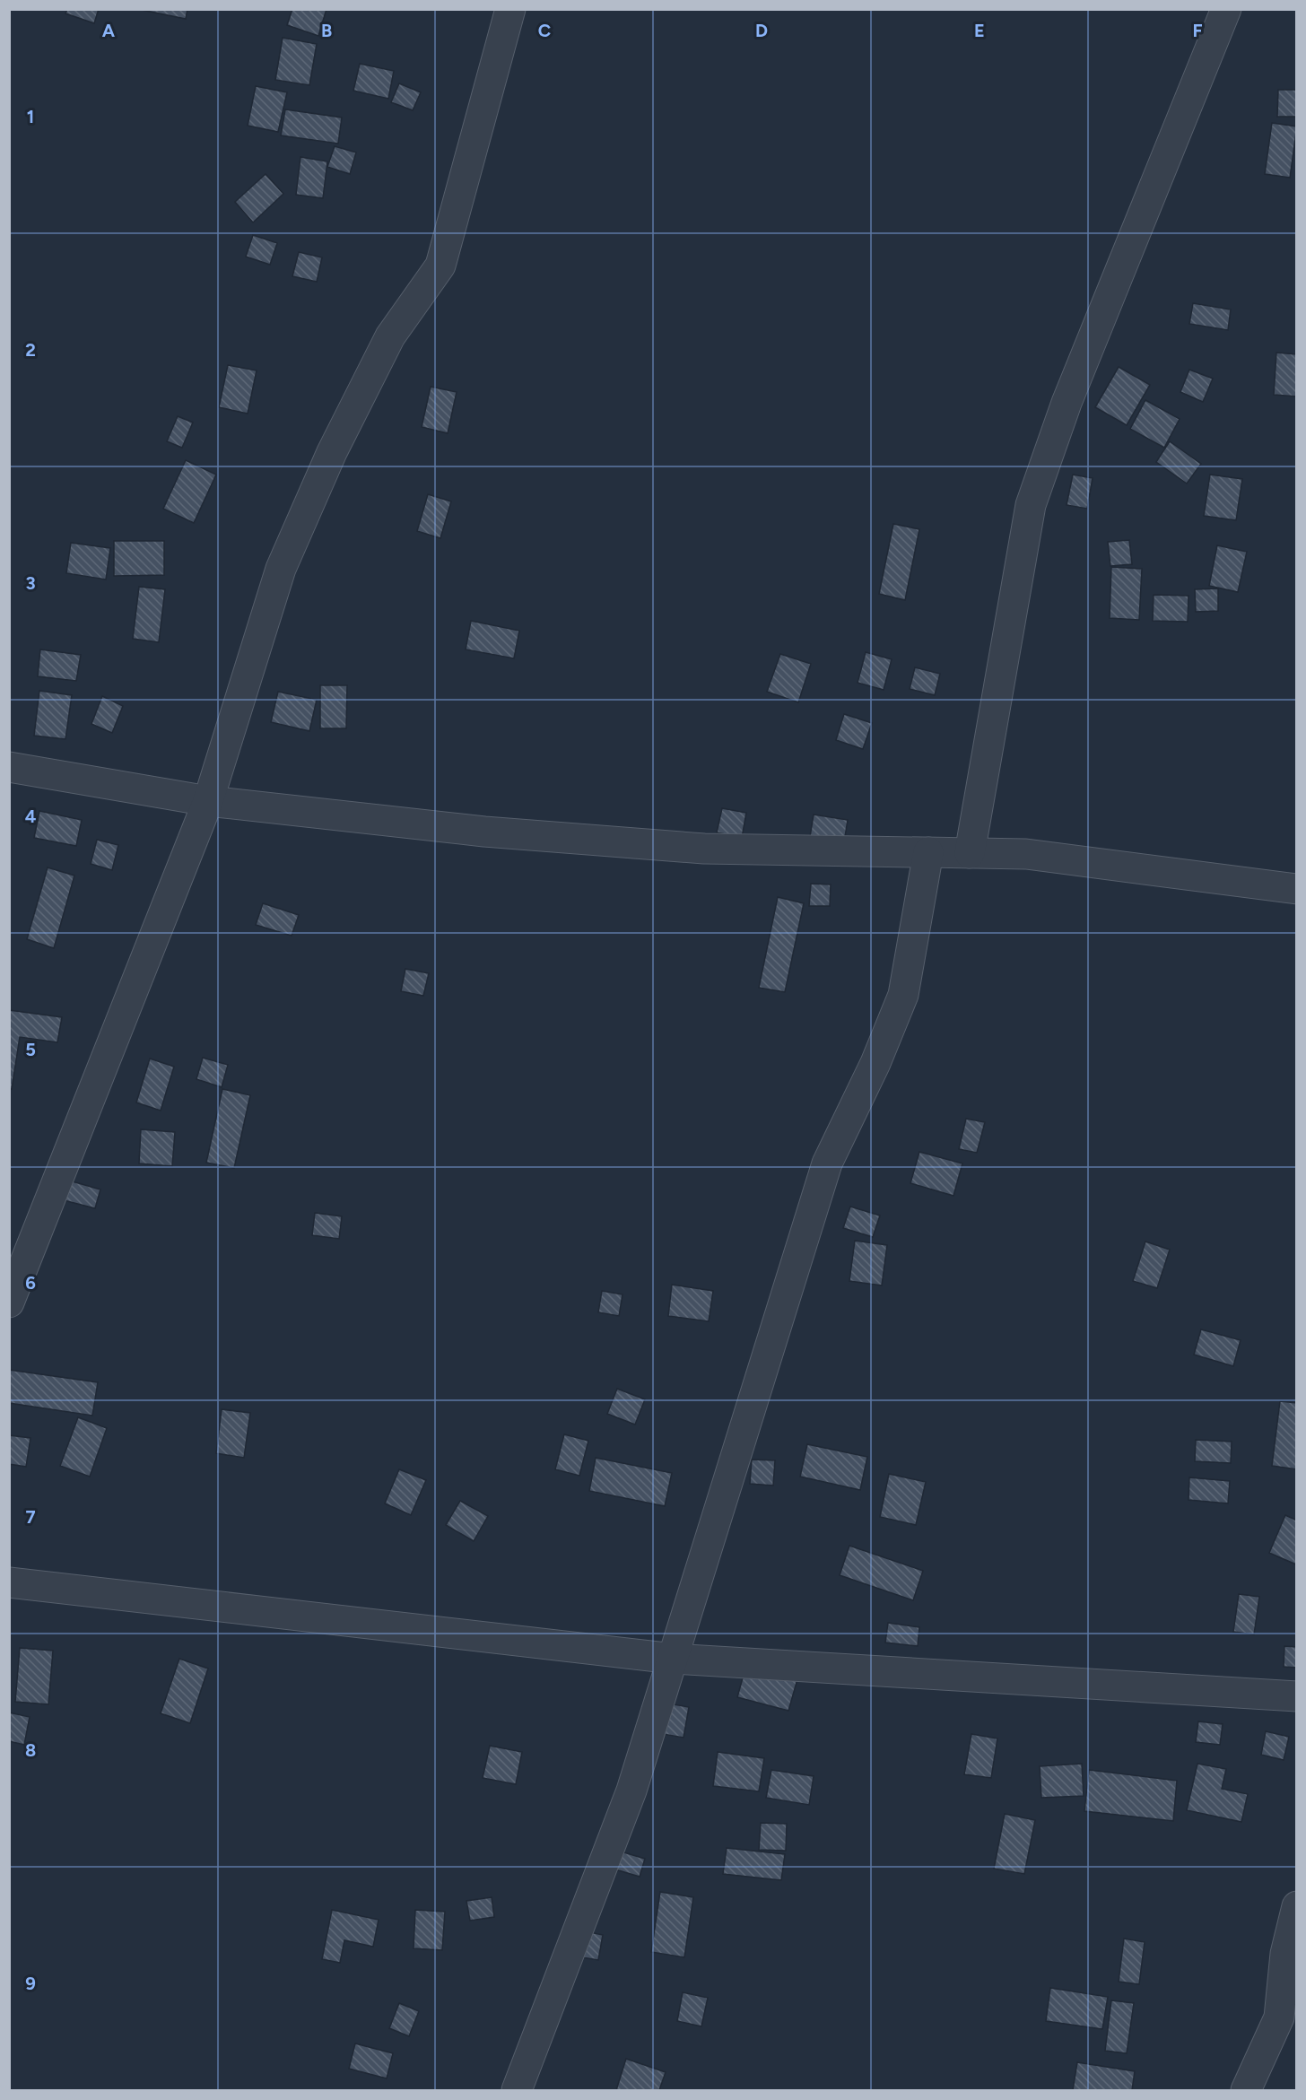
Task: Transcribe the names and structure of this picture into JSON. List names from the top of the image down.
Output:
{
  "grid": {
    "columns": [
      "A",
      "B",
      "C",
      "D",
      "E",
      "F"
    ],
    "rows": [
      "1",
      "2",
      "3",
      "4",
      "5",
      "6",
      "7",
      "8",
      "9"
    ]
  }
}
